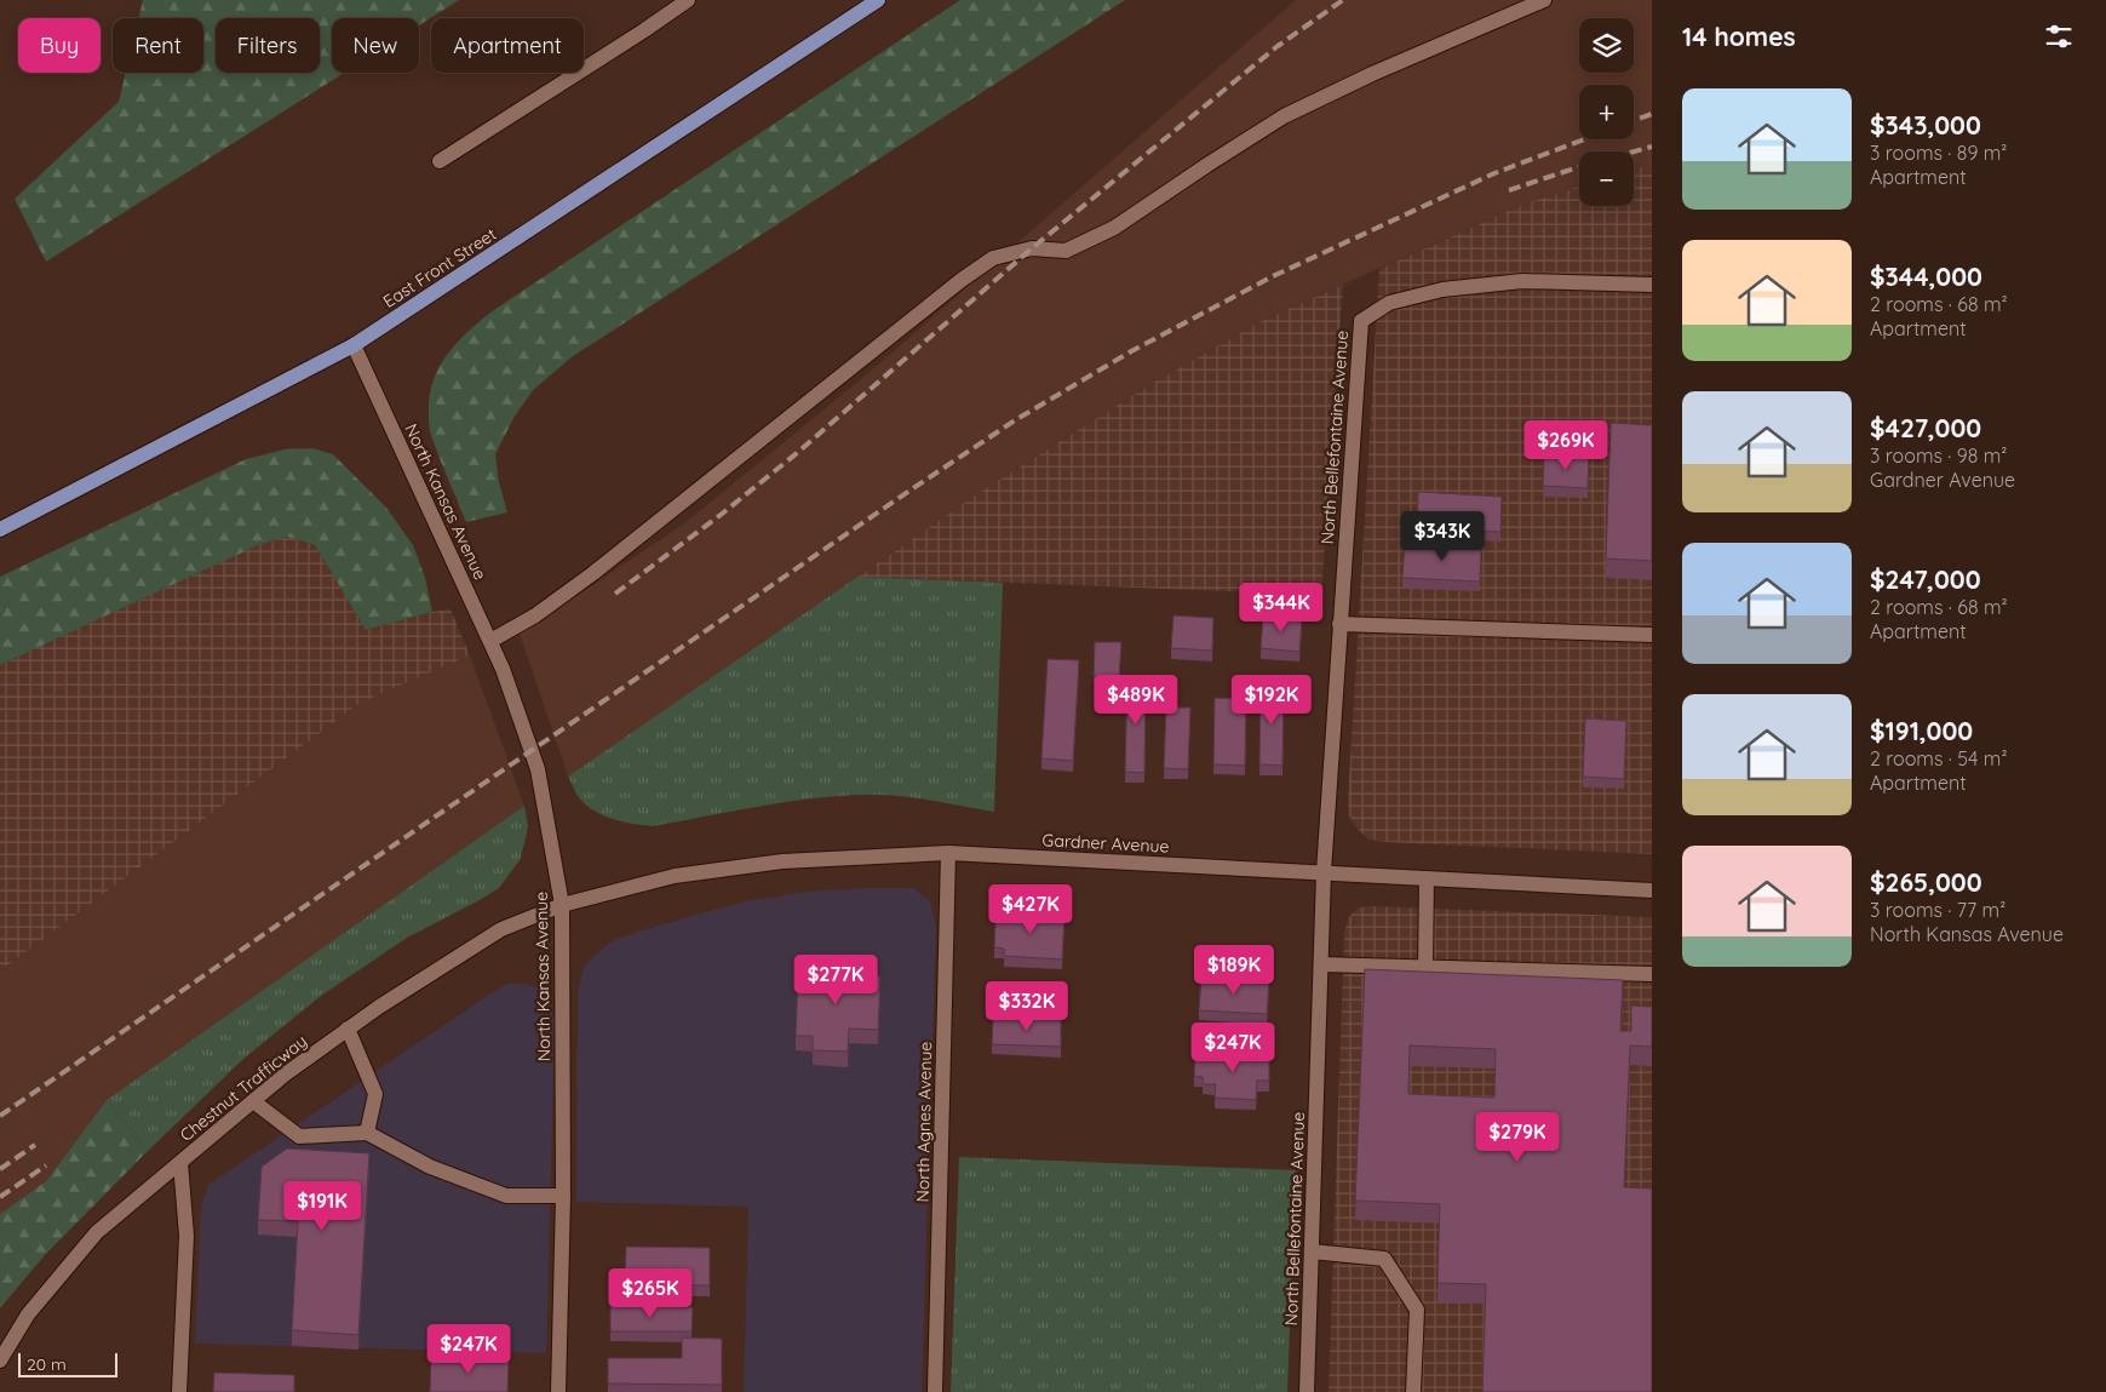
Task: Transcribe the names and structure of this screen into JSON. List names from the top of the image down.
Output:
{
  "streets": {
    "main road": ["East Front Street"],
    "street": [
      "North Bellefontaine Avenue",
      "North Kansas Avenue",
      "Gardner Avenue",
      "Chestnut Trafficway",
      "North Agnes Avenue"
    ]
  },
  "crossings": [
    ["East Front Street", "North Kansas Avenue"],
    ["North Bellefontaine Avenue", "Gardner Avenue"],
    ["North Kansas Avenue", "Gardner Avenue"],
    ["North Kansas Avenue", "Chestnut Trafficway"],
    ["Gardner Avenue", "Chestnut Trafficway"],
    ["Gardner Avenue", "North Agnes Avenue"]
  ],
  "scale_bar": "20 m",
  "page": {
    "heading": "14 homes",
    "map_buttons": ["+", "−"],
    "chip": [
      "Buy",
      "Rent",
      "Filters",
      "New",
      "Apartment"
    ],
    "list": [
      {
        "name": "$343,000",
        "note": "3 rooms · 89 m² · Apartment"
      },
      {
        "name": "$344,000",
        "note": "2 rooms · 68 m² · Apartment"
      },
      {
        "name": "$427,000",
        "note": "3 rooms · 98 m² · Gardner Avenue"
      },
      {
        "name": "$247,000",
        "note": "2 rooms · 68 m² · Apartment"
      },
      {
        "name": "$191,000",
        "note": "2 rooms · 54 m² · Apartment"
      },
      {
        "name": "$265,000",
        "note": "3 rooms · 77 m² · North Kansas Avenue"
      }
    ],
    "price": [
      "$269K",
      "$343K",
      "$344K",
      "$489K",
      "$192K",
      "$427K",
      "$189K",
      "$277K",
      "$332K",
      "$247K",
      "$279K",
      "$191K",
      "$265K",
      "$247K"
    ],
    "scale": "20 m"
  }
}
